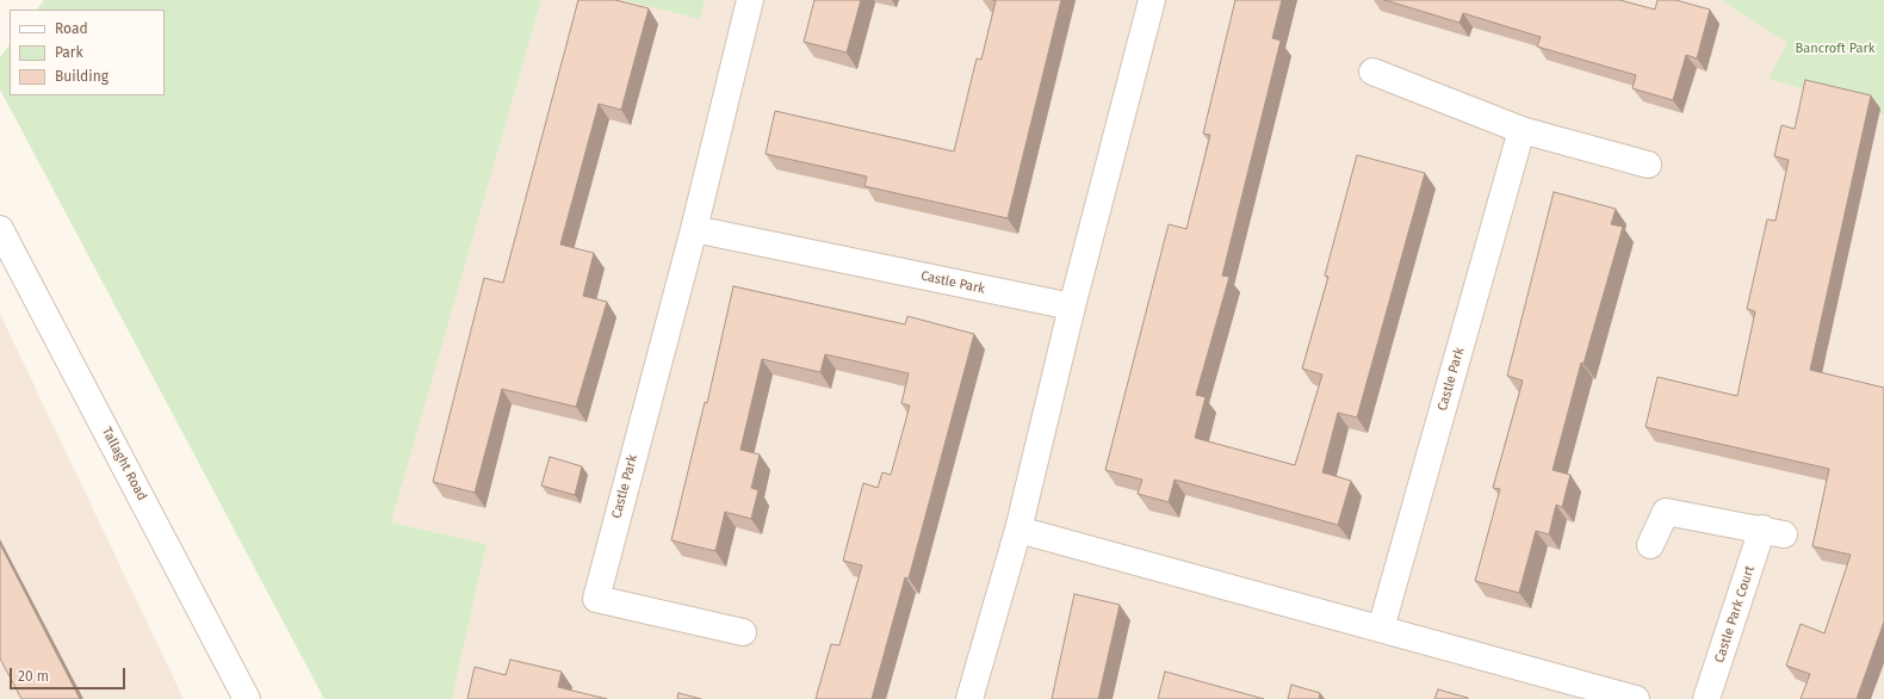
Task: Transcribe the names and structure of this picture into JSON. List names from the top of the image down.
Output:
{
  "streets": {
    "street": ["Castle Park", "Tallaght Road", "Castle Park Court"]
  },
  "parks": ["Bancroft Park"],
  "legend": ["Road", "Park", "Building"],
  "scale_bar": "20 m"
}
